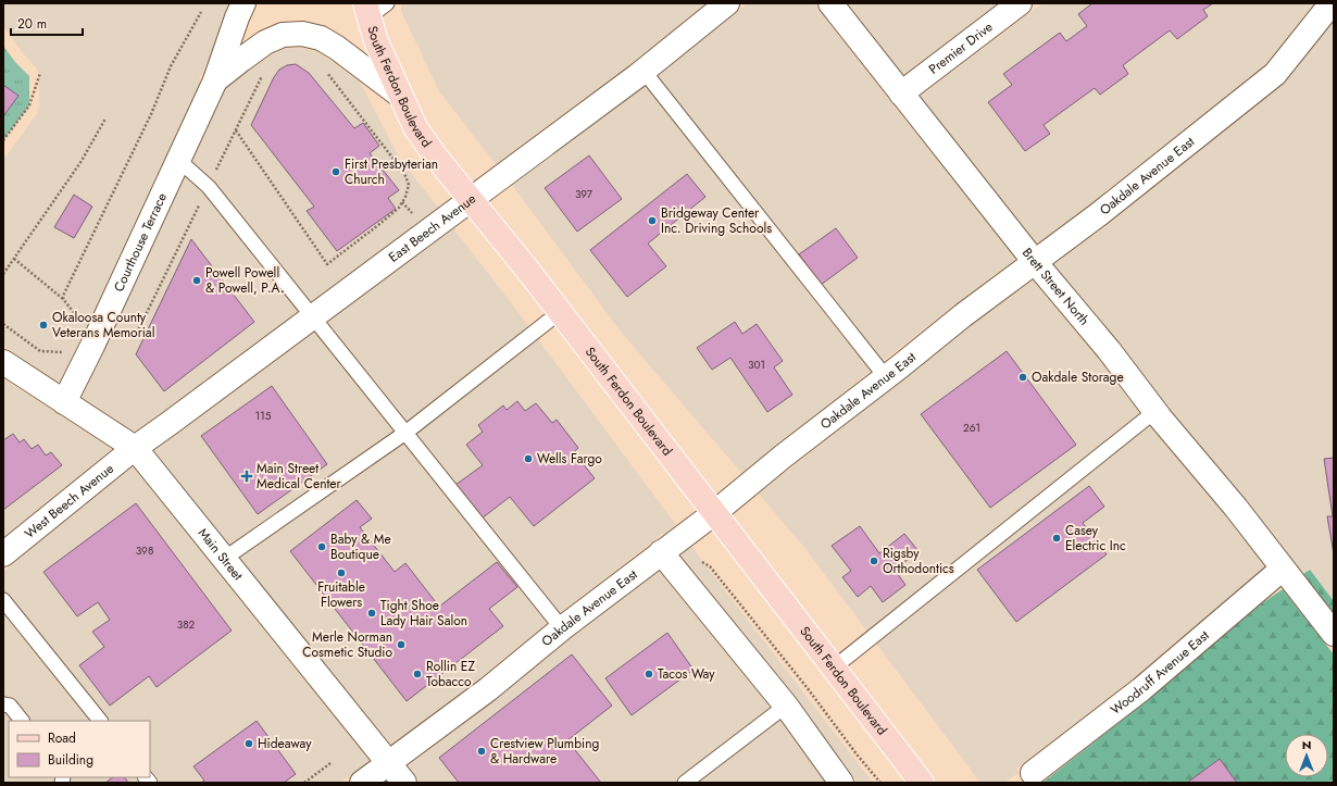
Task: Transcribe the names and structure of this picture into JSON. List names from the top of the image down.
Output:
{
  "streets": {
    "main road": ["South Ferdon Boulevard"],
    "street": [
      "Premier Drive",
      "Oakdale Avenue East",
      "East Beech Avenue",
      "Courthouse Terrace",
      "Brett Street North",
      "West Beech Avenue",
      "Main Street",
      "Woodruff Avenue East"
    ]
  },
  "crossings": [
    ["Premier Drive", "Brett Street North"],
    ["South Ferdon Boulevard", "Oakdale Avenue East"],
    ["South Ferdon Boulevard", "East Beech Avenue"],
    ["South Ferdon Boulevard", "Courthouse Terrace"],
    ["Oakdale Avenue East", "Brett Street North"],
    ["Oakdale Avenue East", "Main Street"],
    ["East Beech Avenue", "West Beech Avenue"],
    ["East Beech Avenue", "Main Street"],
    ["Courthouse Terrace", "Main Street"],
    ["Brett Street North", "Woodruff Avenue East"],
    ["West Beech Avenue", "Main Street"]
  ],
  "places": {
    "other": [
      "First Presbyterian Church",
      "Bridgeway Center Inc. Driving Schools",
      "Powell Powell & Powell, P.A.",
      "Okaloosa County Veterans Memorial",
      "Oakdale Storage",
      "Wells Fargo",
      "Casey Electric Inc",
      "Baby & Me Boutique",
      "Rigsby Orthodontics",
      "Fruitable Flowers",
      "Tight Shoe Lady Hair Salon",
      "Merle Norman Cosmetic Studio",
      "Rollin EZ Tobacco",
      "Tacos Way",
      "Hideaway",
      "Crestview Plumbing & Hardware"
    ],
    "health": ["Main Street Medical Center"]
  },
  "house_numbers": [
    "397",
    "301",
    "115",
    "261",
    "398",
    "382"
  ],
  "legend": ["Road", "Building"],
  "scale_bar": "20 m",
  "north": "top"
}
